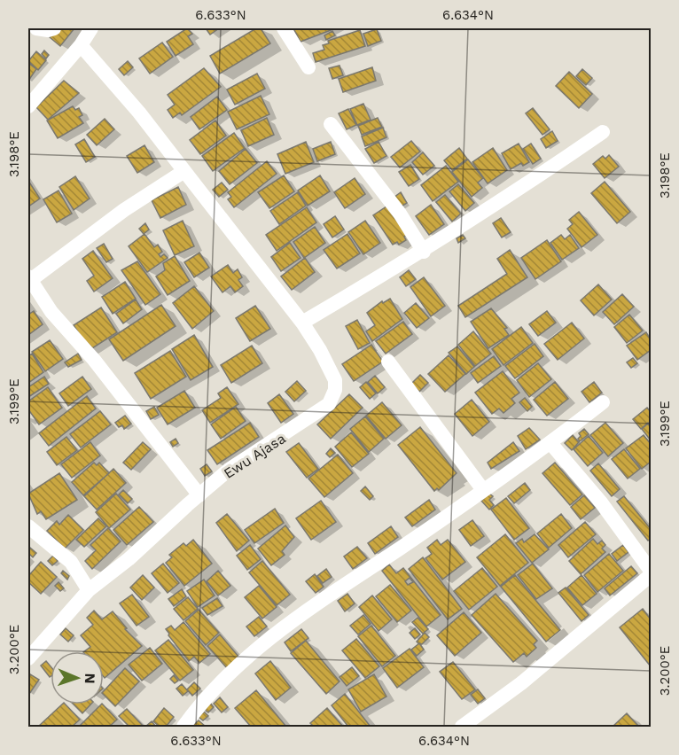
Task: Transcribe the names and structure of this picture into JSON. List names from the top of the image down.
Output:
{
  "streets": {
    "street": ["Ewu Ajasa"]
  },
  "north": "right",
  "coordinates": [
    "6.633°N",
    "6.634°N",
    "3.198°E",
    "3.199°E",
    "3.200°E"
  ]
}
